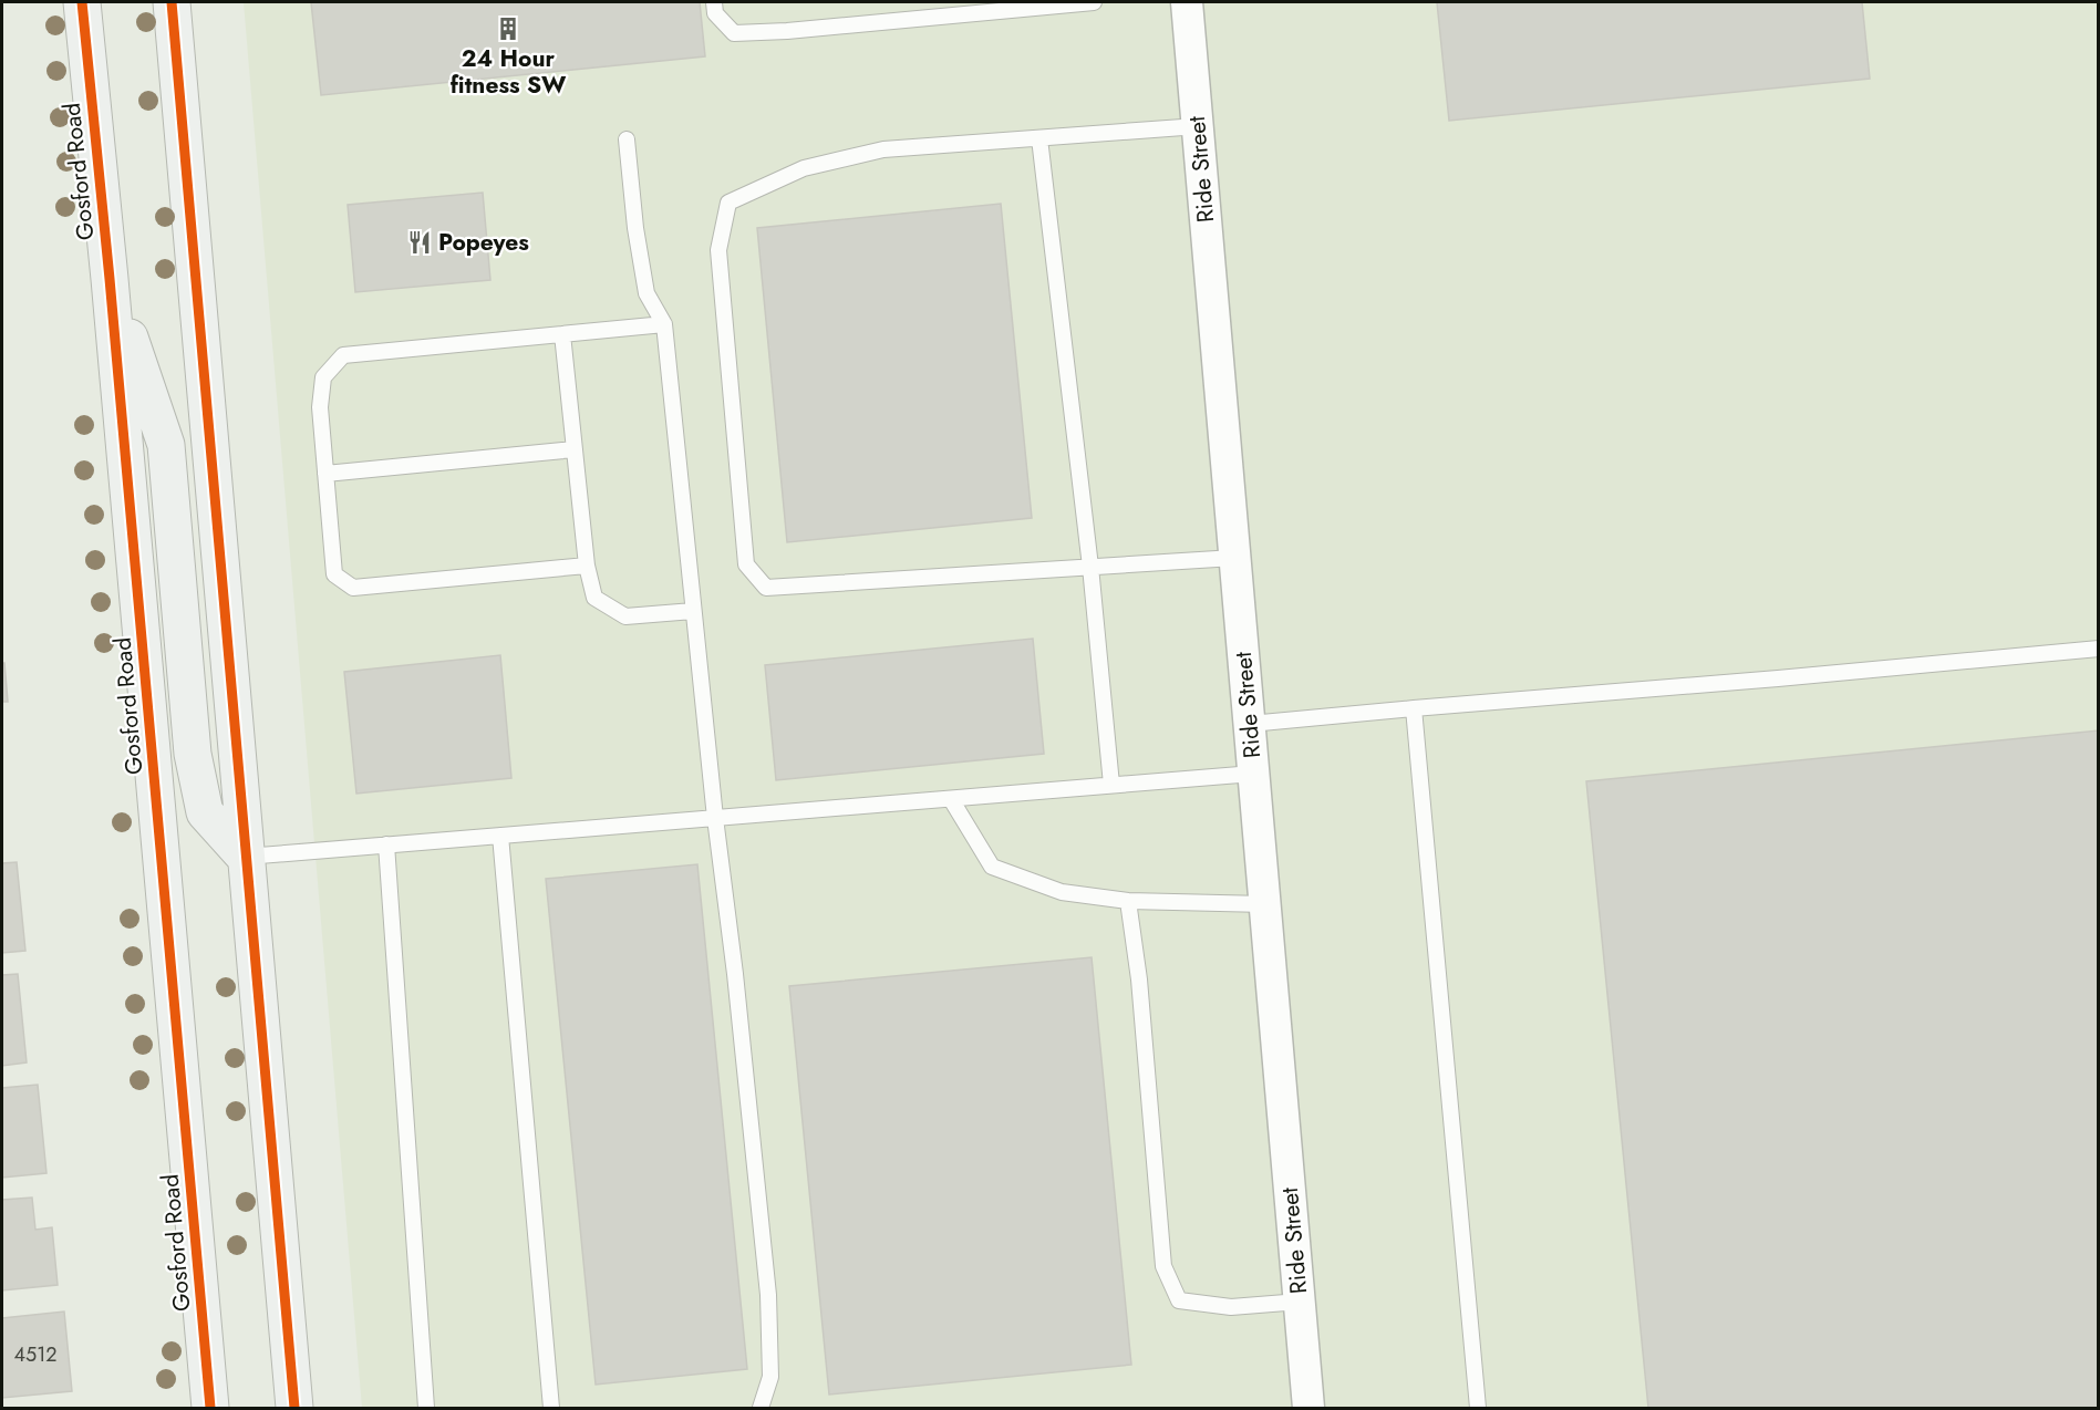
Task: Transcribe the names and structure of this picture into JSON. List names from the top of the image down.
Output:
{
  "streets": {
    "main road": ["Gosford Road"],
    "street": ["Ride Street"]
  },
  "places": {
    "building": ["24 Hour fitness SW"],
    "restaurant": ["Popeyes"]
  },
  "house_numbers": ["4512"]
}
